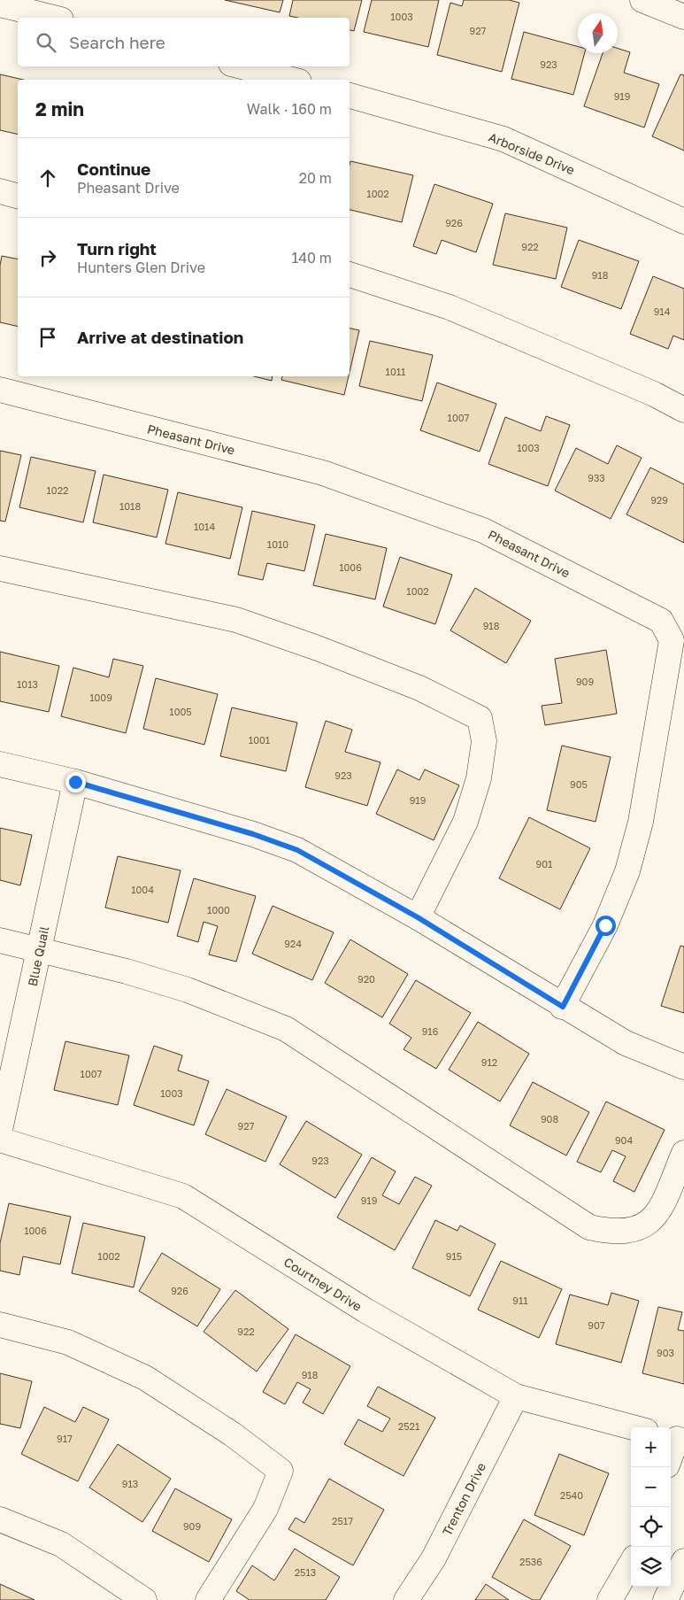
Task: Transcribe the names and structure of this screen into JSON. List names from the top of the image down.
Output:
{
  "streets": {
    "street": [
      "Arborside Drive",
      "Pheasant Drive",
      "Blue Quail",
      "Courtney Drive",
      "Trenton Drive"
    ]
  },
  "crossings": [
    ["Courtney Drive", "Trenton Drive"]
  ],
  "house_numbers": [
    "1003",
    "927",
    "923",
    "919",
    "1002",
    "926",
    "922",
    "918",
    "914",
    "1011",
    "1007",
    "1003",
    "933",
    "1022",
    "929",
    "1018",
    "1014",
    "1010",
    "1006",
    "1002",
    "918",
    "909",
    "1013",
    "1009",
    "1005",
    "1001",
    "923",
    "905",
    "919",
    "901",
    "1004",
    "1000",
    "924",
    "920",
    "916",
    "912",
    "1007",
    "1003",
    "908",
    "927",
    "904",
    "923",
    "919",
    "1006",
    "1002",
    "915",
    "926",
    "911",
    "907",
    "922",
    "903",
    "918",
    "2521",
    "917",
    "913",
    "2540",
    "2517",
    "909",
    "2536",
    "2513"
  ],
  "north": "top",
  "page": {
    "search": "Search here",
    "heading": ["2 min", "Walk · 160 m"],
    "list": [
      ["Continue", "Pheasant Drive", "20 m"],
      ["Turn right", "Hunters Glen Drive", "140 m"],
      "Arrive at destination"
    ],
    "map_buttons": ["+", "−"]
  }
}
